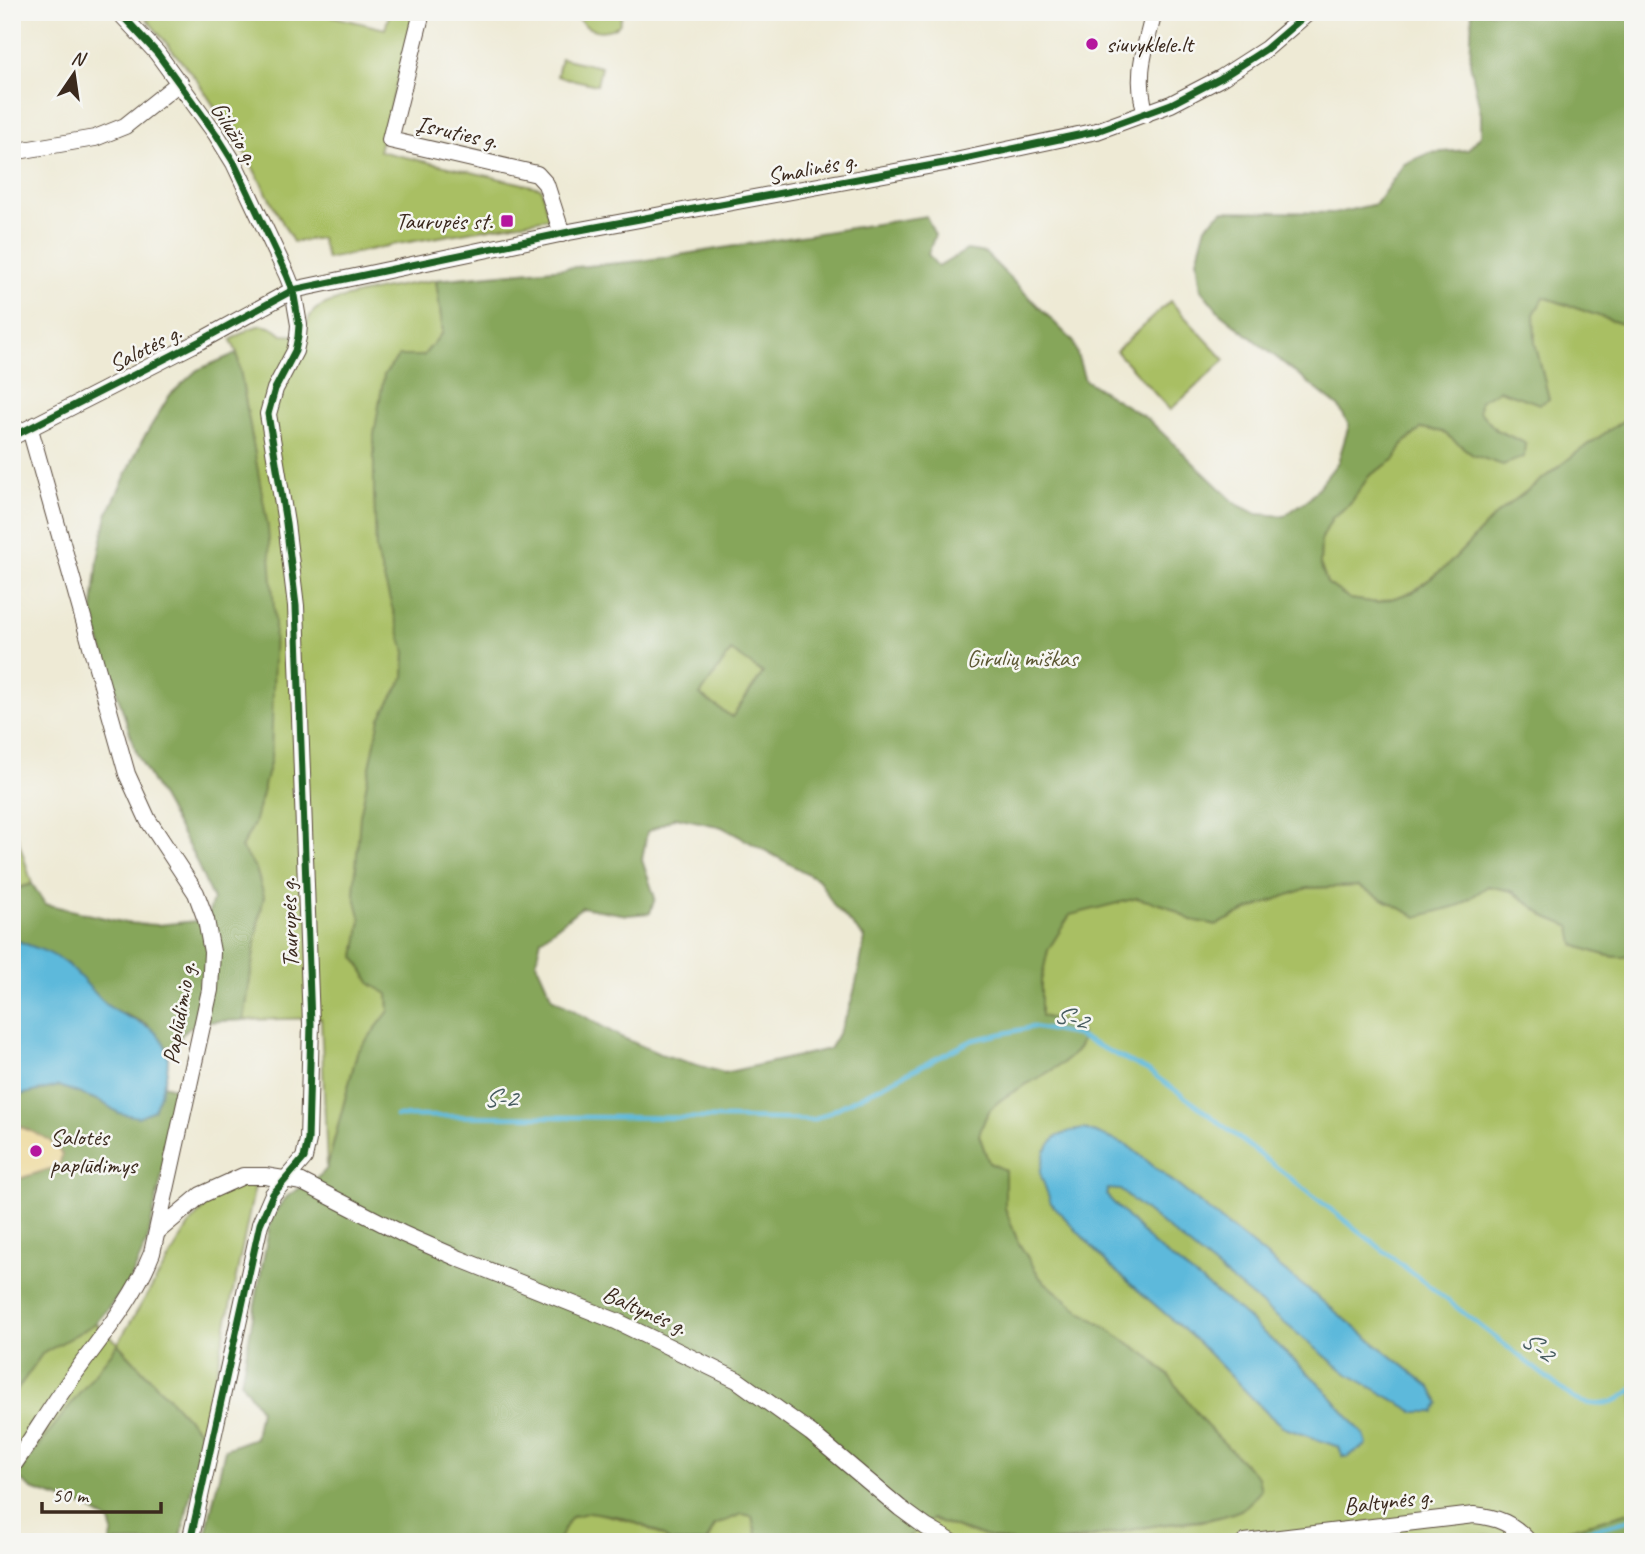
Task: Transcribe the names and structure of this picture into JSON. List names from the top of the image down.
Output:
{
  "streets": {
    "street": [
      "Įsruties g.",
      "Gilužio g.",
      "Smalinės g.",
      "Salotės g.",
      "Taurupės g.",
      "Paplūdimio g.",
      "Baltynės g."
    ]
  },
  "crossings": [
    ["Įsruties g.", "Smalinės g."],
    ["Gilužio g.", "Smalinės g."],
    ["Gilužio g.", "Salotės g."],
    ["Gilužio g.", "Taurupės g."],
    ["Smalinės g.", "Salotės g."],
    ["Smalinės g.", "Taurupės g."],
    ["Salotės g.", "Taurupės g."],
    ["Salotės g.", "Paplūdimio g."],
    ["Taurupės g.", "Baltynės g."],
    ["Paplūdimio g.", "Baltynės g."]
  ],
  "water": ["S-2"],
  "parks": ["Girulių miškas"],
  "places": {
    "other": ["siuvyklele.lt", "Salotės paplūdimys"],
    "transit": ["Taurupės st."]
  },
  "scale_bar": "50 m",
  "north": "top"
}
